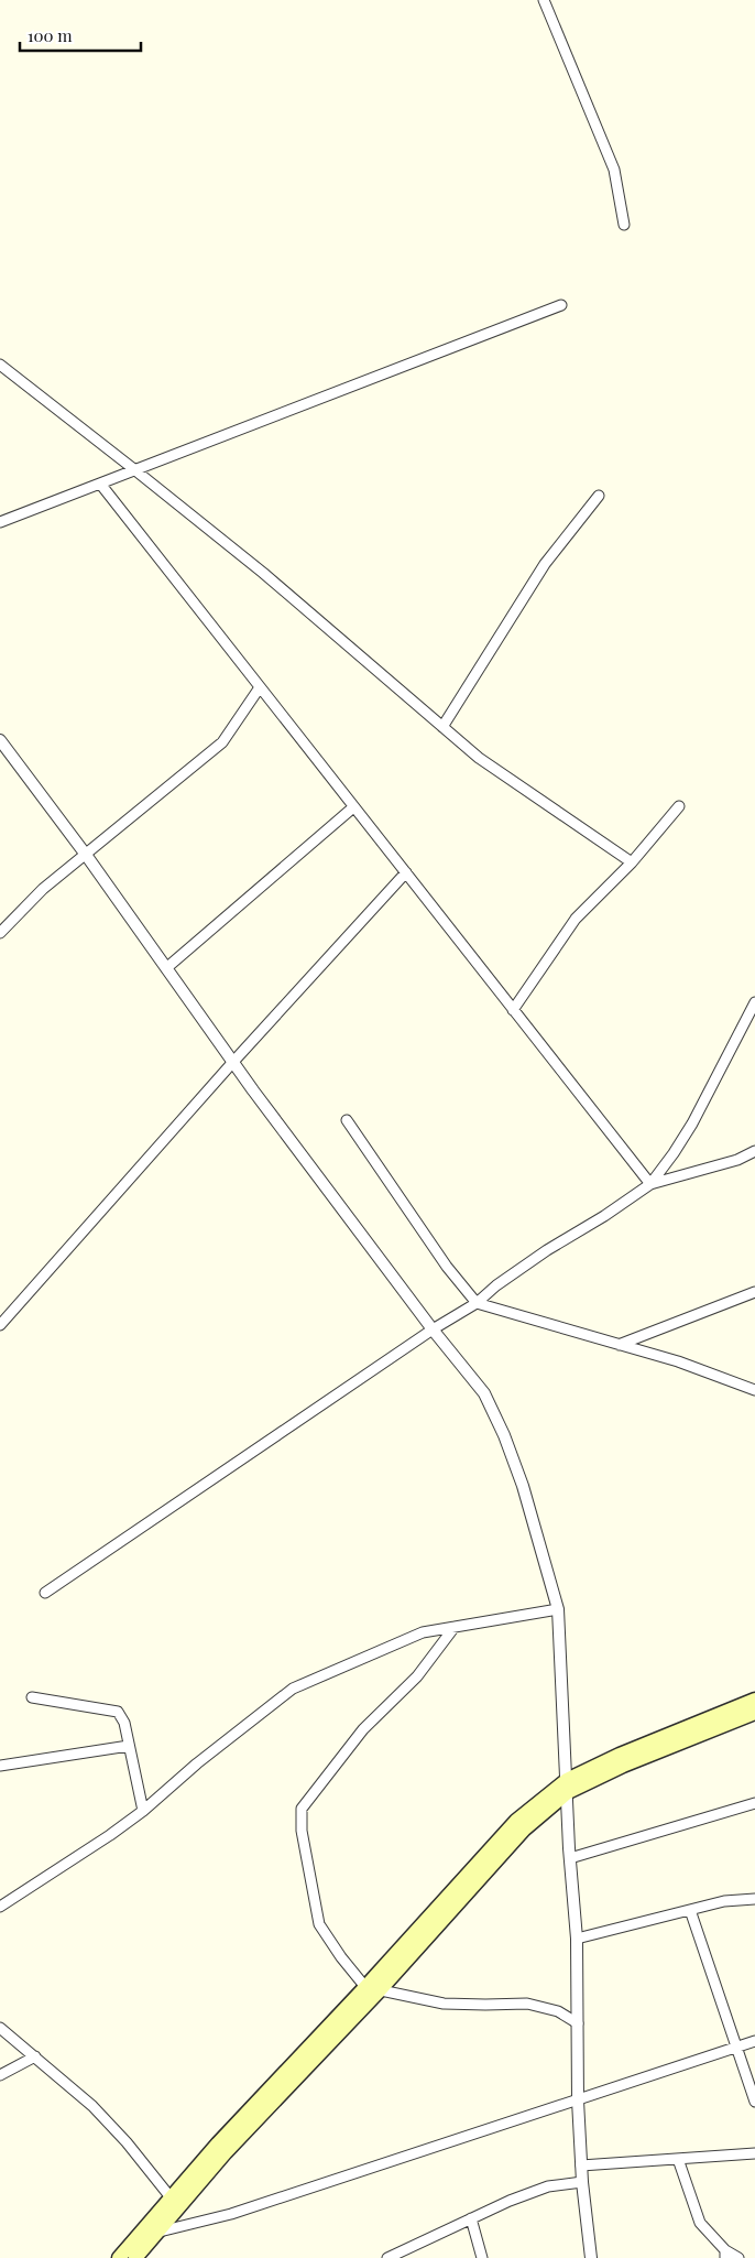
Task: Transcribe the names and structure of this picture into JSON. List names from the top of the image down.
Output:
{
  "scale_bar": "100 m"
}
